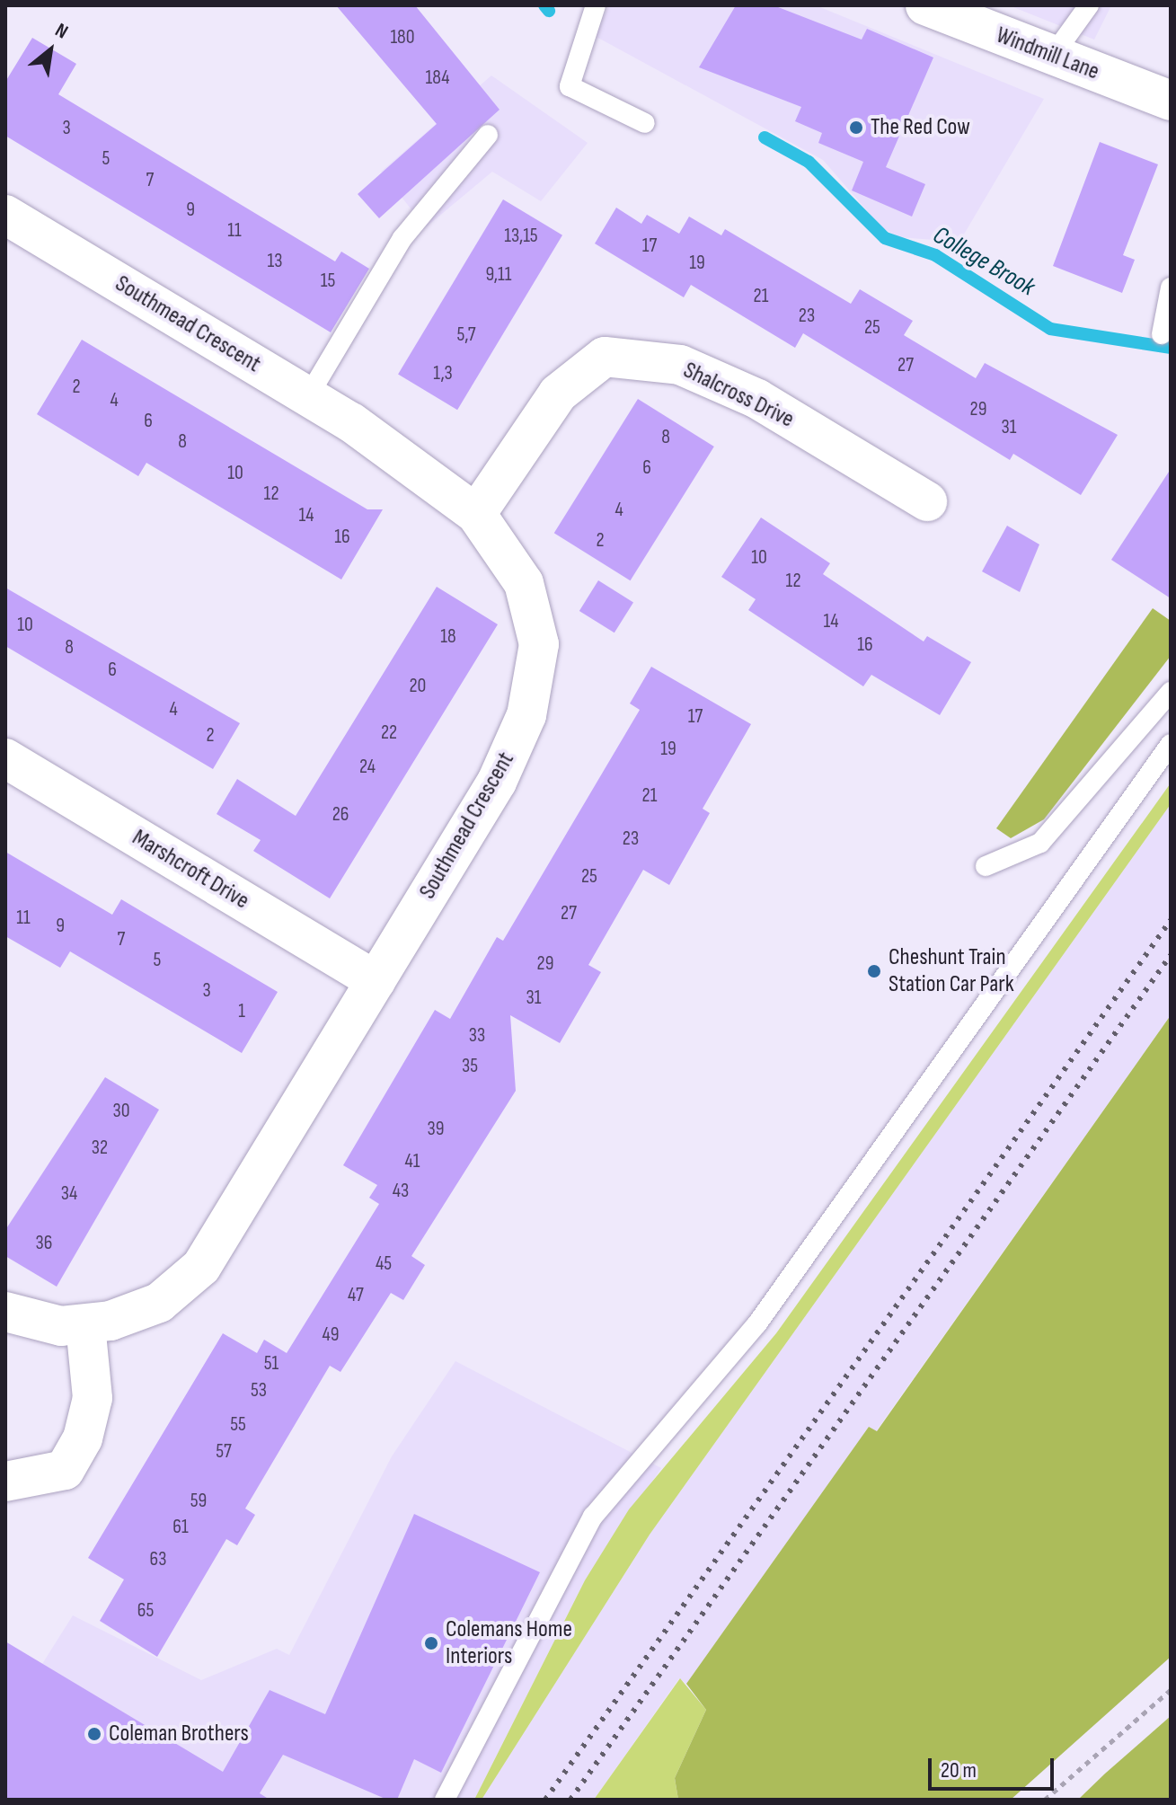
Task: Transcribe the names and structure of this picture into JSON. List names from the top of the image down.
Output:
{
  "streets": {
    "street": [
      "Windmill Lane",
      "Southmead Crescent",
      "Shalcross Drive",
      "Marshcroft Drive"
    ]
  },
  "crossings": [
    ["Southmead Crescent", "Shalcross Drive"],
    ["Southmead Crescent", "Marshcroft Drive"]
  ],
  "water": ["College Brook"],
  "places": [
    "The Red Cow",
    "Cheshunt Train Station Car Park",
    "Colemans Home Interiors",
    "Coleman Brothers"
  ],
  "house_numbers": [
    "180",
    "184",
    "3",
    "5",
    "7",
    "9",
    "11",
    "13,15",
    "17",
    "13",
    "19",
    "9,11",
    "15",
    "21",
    "23",
    "25",
    "5,7",
    "27",
    "1,3",
    "2",
    "4",
    "29",
    "6",
    "31",
    "8",
    "8",
    "6",
    "10",
    "12",
    "4",
    "14",
    "16",
    "2",
    "10",
    "12",
    "14",
    "10",
    "18",
    "16",
    "8",
    "6",
    "20",
    "4",
    "17",
    "22",
    "2",
    "19",
    "24",
    "21",
    "26",
    "23",
    "25",
    "27",
    "11",
    "9",
    "7",
    "5",
    "29",
    "3",
    "31",
    "1",
    "33",
    "35",
    "30",
    "39",
    "32",
    "41",
    "43",
    "34",
    "36",
    "45",
    "47",
    "49",
    "51",
    "53",
    "55",
    "57",
    "59",
    "61",
    "63",
    "65"
  ],
  "scale_bar": "20 m",
  "north": "top right"
}
